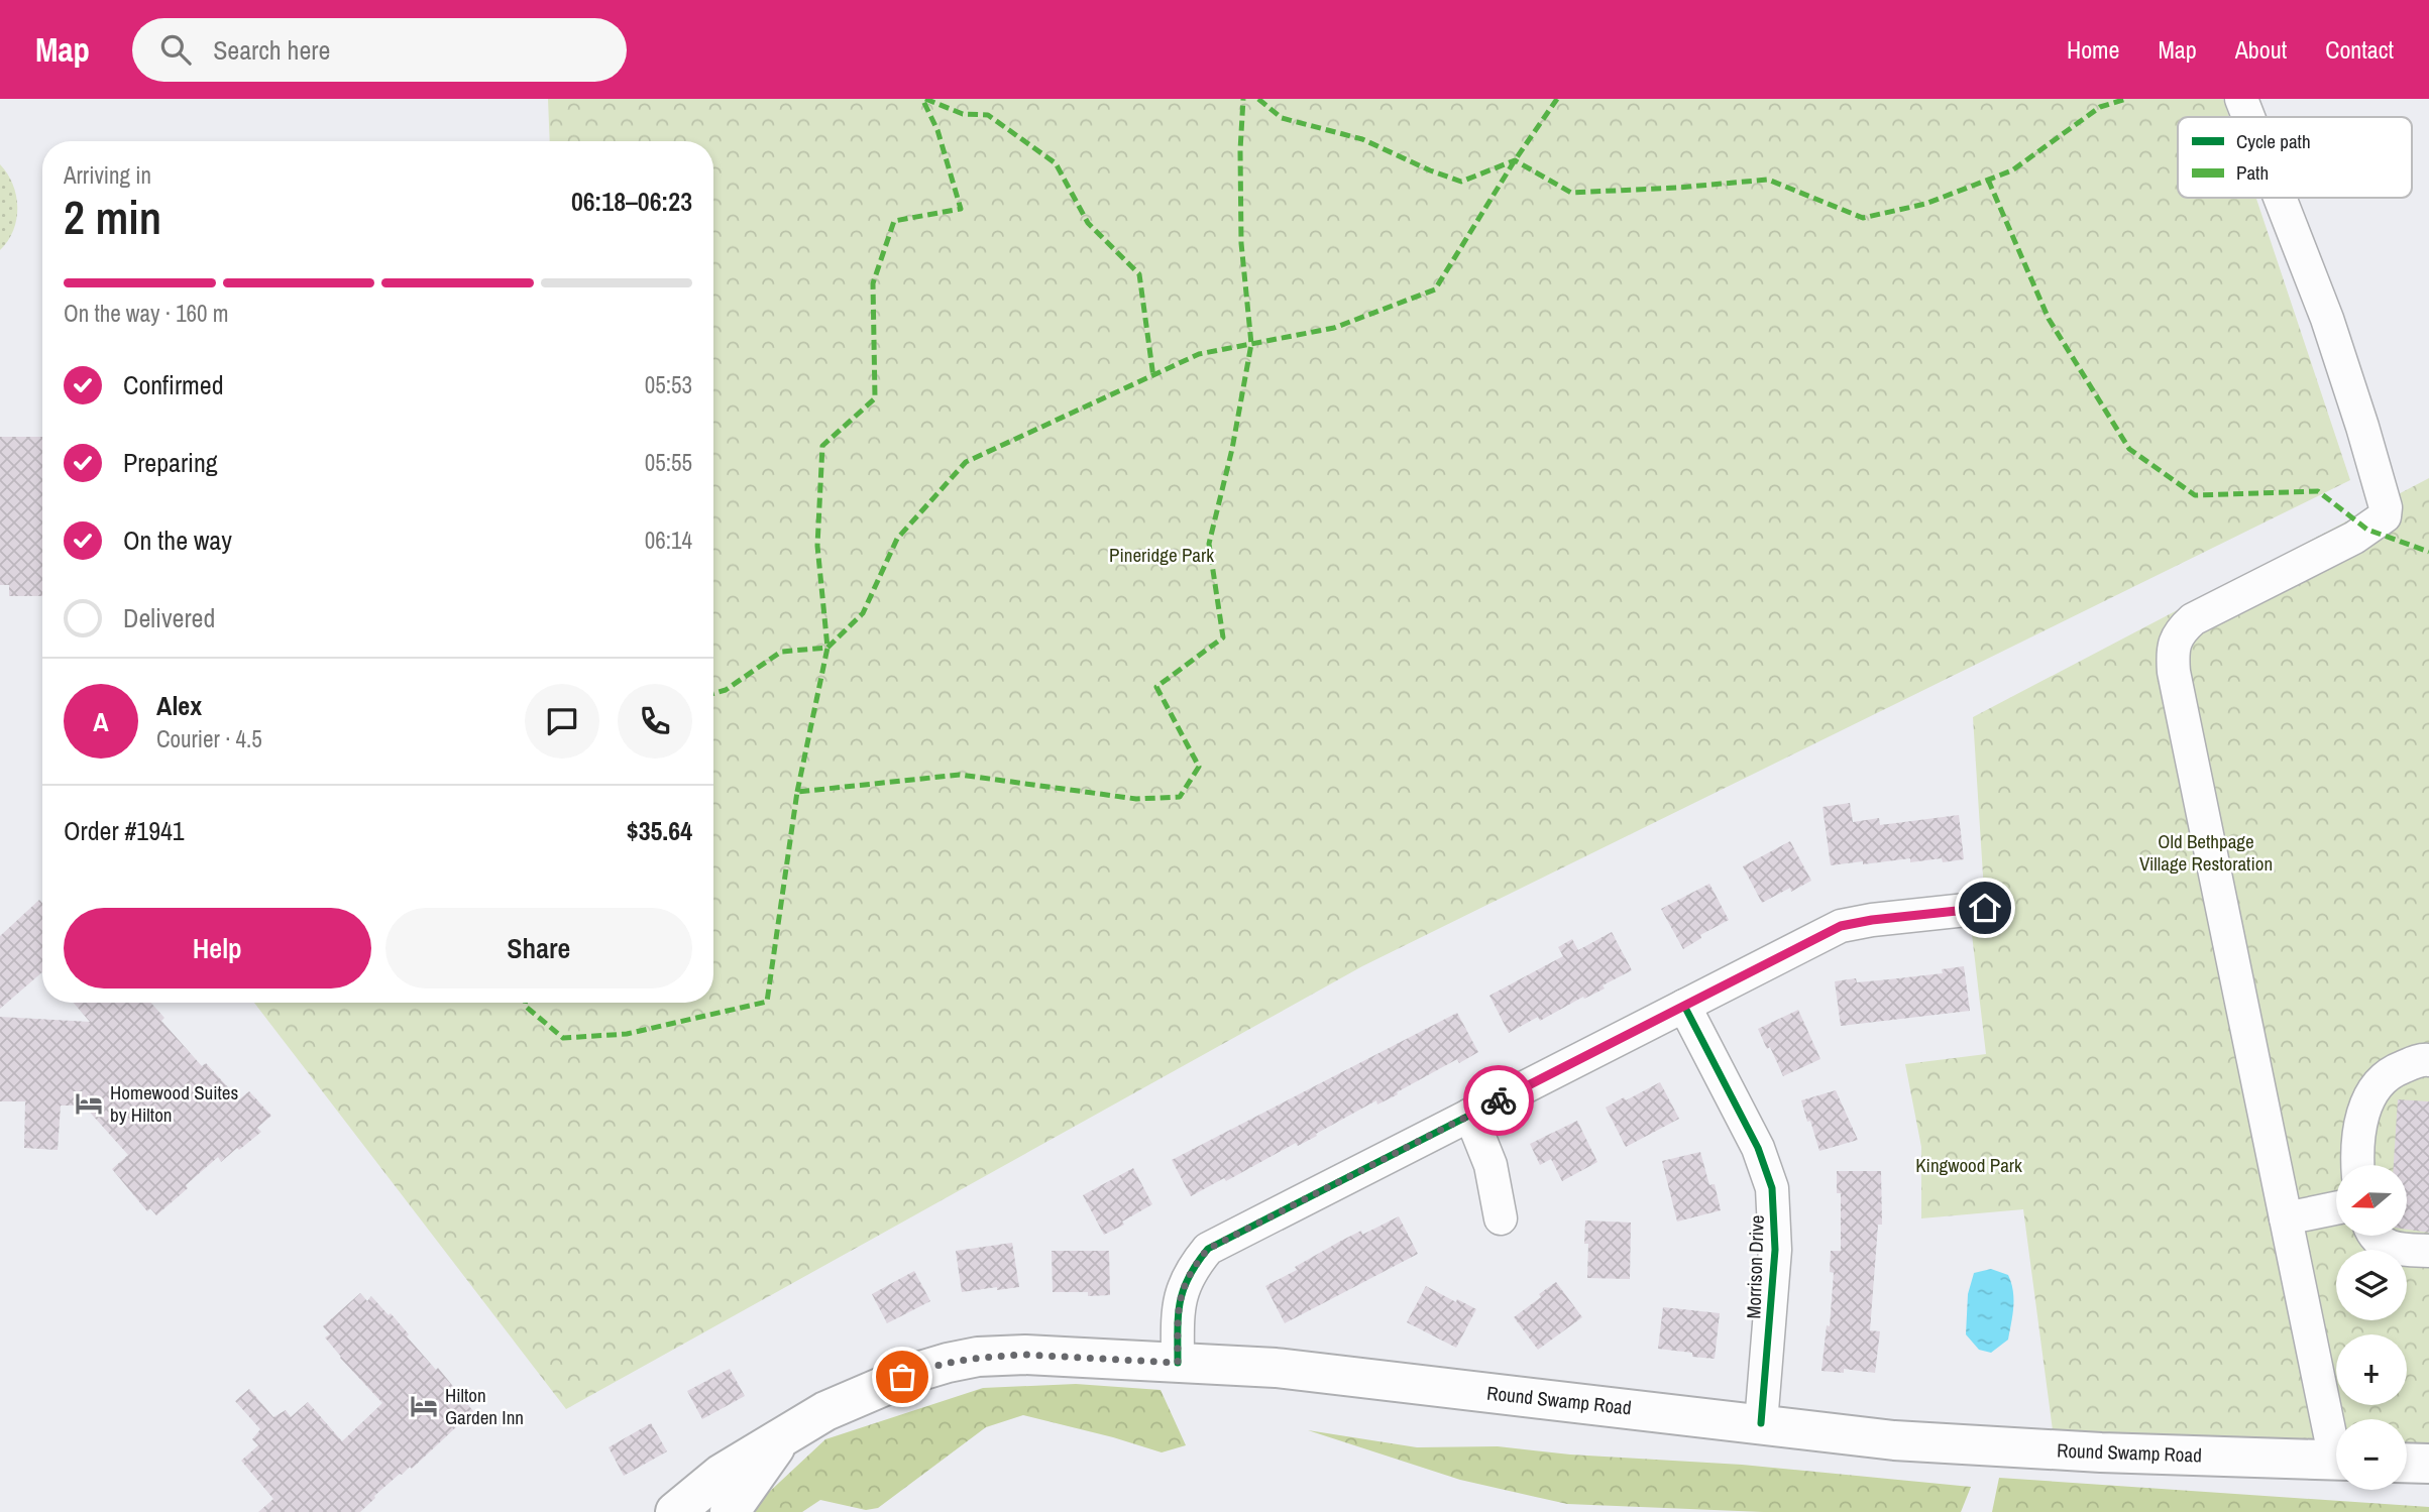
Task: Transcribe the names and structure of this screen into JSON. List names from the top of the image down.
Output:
{
  "streets": {
    "main road": ["Round Swamp Road"],
    "street": ["Morrison Drive"]
  },
  "crossings": [
    ["Morrison Drive", "Round Swamp Road"]
  ],
  "parks": ["Pineridge Park", "Old Bethpage Village Restoration", "Kingwood Park"],
  "places": {
    "hotel": ["Homewood Suites by Hilton", "Hilton Garden Inn"]
  },
  "legend": ["Cycle path", "Path"],
  "north": "left",
  "page": {
    "header": "Map",
    "search": "Search here",
    "nav": [
      "Home",
      "Map",
      "About",
      "Contact"
    ],
    "heading": ["2 min", "Arriving in", "06:18–06:23"],
    "panel": [
      "Alex",
      "Courier · 4.5",
      "Order #1941",
      "$35.64"
    ],
    "bar": "On the way · 160 m",
    "list": [
      ["Confirmed", "05:53"],
      ["Preparing", "05:55"],
      ["On the way", "06:14"],
      "Delivered"
    ],
    "round": "A",
    "buttons": ["Help", "Share"],
    "map_buttons": ["+", "−"]
  }
}
